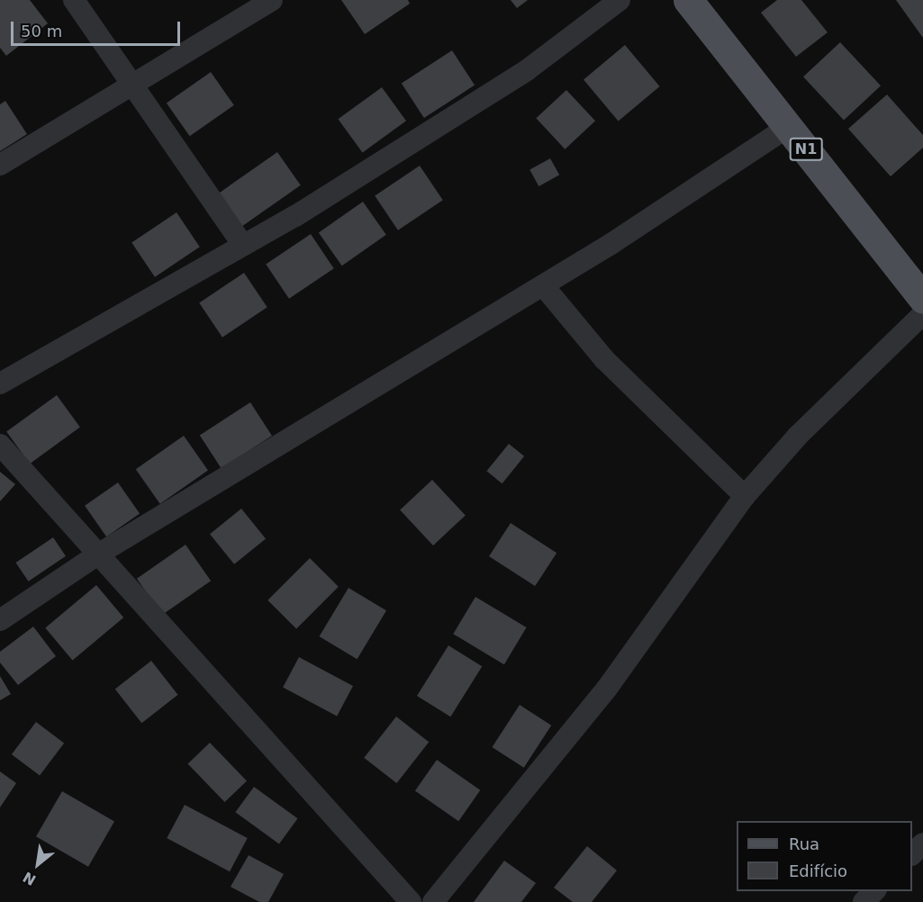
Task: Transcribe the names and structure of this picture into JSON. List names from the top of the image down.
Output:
{
  "streets": {
    "main road": ["N1"]
  },
  "legend": ["Rua", "Edifício"],
  "scale_bar": "50 m",
  "north": "bottom left"
}
